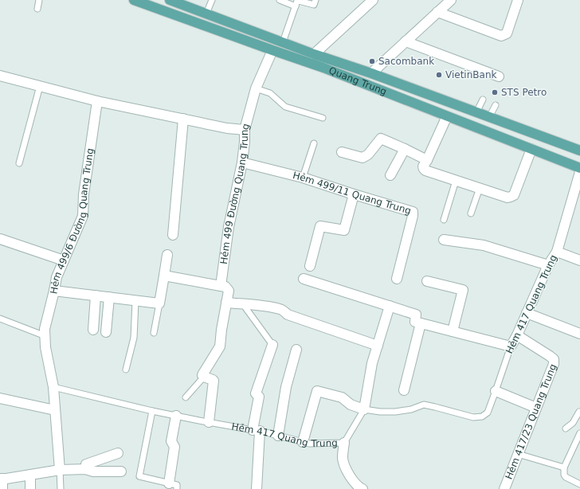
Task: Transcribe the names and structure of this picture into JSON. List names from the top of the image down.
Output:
{
  "streets": {
    "main road": ["Quang Trung"],
    "street": [
      "Hẻm 499 Đường Quang Trung",
      "Hẻm 499/11 Quang Trung",
      "Hẻm 499/6 Đường Quang Trung",
      "Hẻm 417 Quang Trung",
      "Hẻm 417/23 Quang Trung"
    ]
  },
  "crossings": [
    ["Quang Trung", "Hẻm 499 Đường Quang Trung"],
    ["Hẻm 499 Đường Quang Trung", "Hẻm 499/11 Quang Trung"],
    ["Hẻm 499/6 Đường Quang Trung", "Hẻm 417 Quang Trung"],
    ["Hẻm 417 Quang Trung", "Hẻm 417/23 Quang Trung"]
  ],
  "places": ["Sacombank", "VietinBank", "STS Petro"]
}
